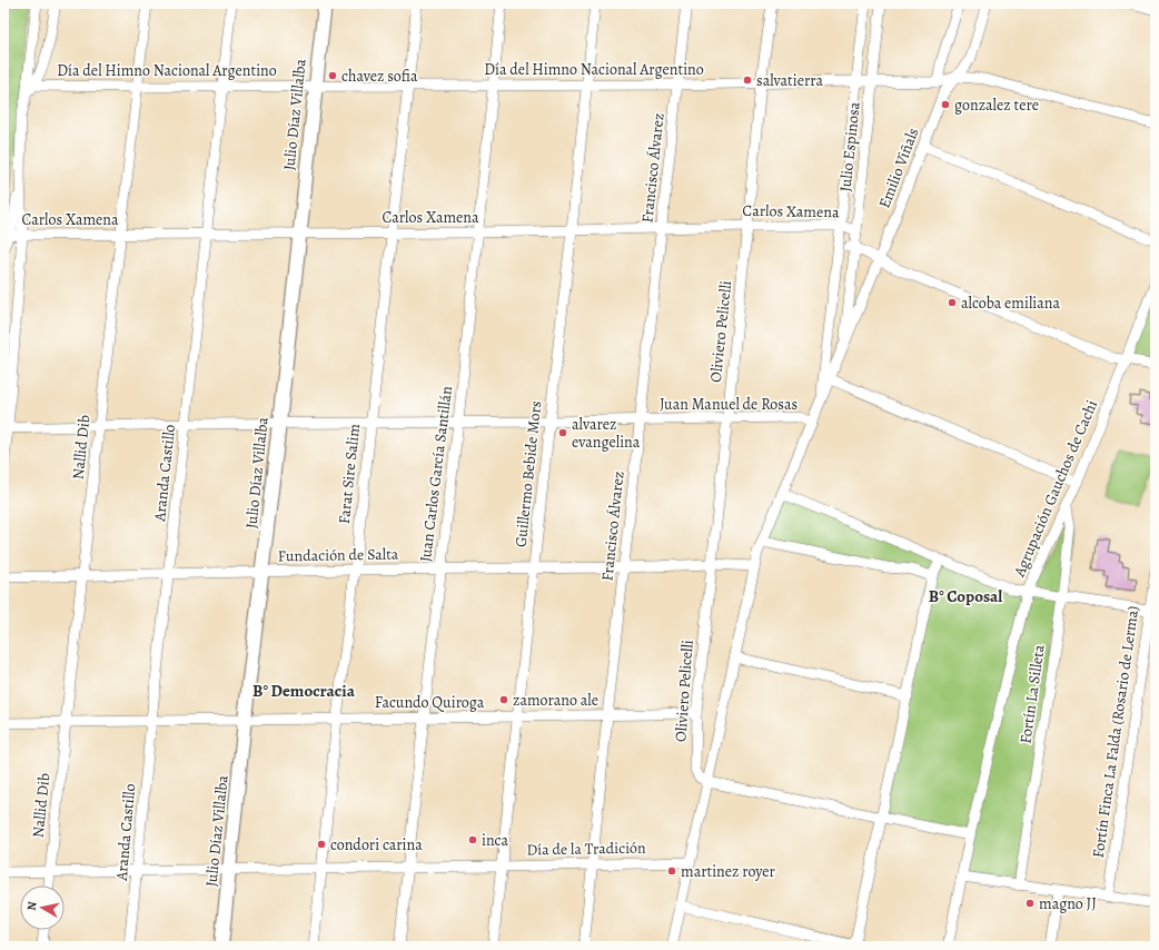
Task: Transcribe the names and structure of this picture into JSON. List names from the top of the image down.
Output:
{
  "streets": {
    "street": [
      "Día del Himno Nacional Argentino",
      "Julio Díaz Villalba",
      "Julio Espinosa",
      "Francisco Álvarez",
      "Emilio Viñals",
      "Carlos Xamena",
      "Oliviero Pelicelli",
      "Juan Manuel de Rosas",
      "Nallid Dib",
      "Aranda Castillo",
      "Farat Sire Salim",
      "Juan Carlos García Santillán",
      "Guillermo Bebide Mors",
      "Agrupación Gauchos de Cachi",
      "Fundación de Salta",
      "Fortín La Silleta",
      "Facundo Quiroga",
      "Fortín Finca La Falda (Rosario de Lerma)",
      "Día de la Tradición"
    ]
  },
  "crossings": [
    ["Día del Himno Nacional Argentino", "Julio Díaz Villalba"],
    ["Día del Himno Nacional Argentino", "Julio Espinosa"],
    ["Día del Himno Nacional Argentino", "Francisco Álvarez"],
    ["Día del Himno Nacional Argentino", "Emilio Viñals"],
    ["Día del Himno Nacional Argentino", "Oliviero Pelicelli"],
    ["Día del Himno Nacional Argentino", "Nallid Dib"],
    ["Día del Himno Nacional Argentino", "Aranda Castillo"],
    ["Día del Himno Nacional Argentino", "Farat Sire Salim"],
    ["Día del Himno Nacional Argentino", "Juan Carlos García Santillán"],
    ["Día del Himno Nacional Argentino", "Guillermo Bebide Mors"],
    ["Julio Díaz Villalba", "Carlos Xamena"],
    ["Julio Díaz Villalba", "Juan Manuel de Rosas"],
    ["Julio Díaz Villalba", "Fundación de Salta"],
    ["Julio Díaz Villalba", "Facundo Quiroga"],
    ["Julio Díaz Villalba", "Día de la Tradición"],
    ["Julio Espinosa", "Emilio Viñals"],
    ["Julio Espinosa", "Carlos Xamena"],
    ["Francisco Álvarez", "Carlos Xamena"],
    ["Francisco Álvarez", "Juan Manuel de Rosas"],
    ["Francisco Álvarez", "Fundación de Salta"],
    ["Francisco Álvarez", "Facundo Quiroga"],
    ["Francisco Álvarez", "Día de la Tradición"],
    ["Carlos Xamena", "Oliviero Pelicelli"],
    ["Carlos Xamena", "Nallid Dib"],
    ["Carlos Xamena", "Aranda Castillo"],
    ["Carlos Xamena", "Farat Sire Salim"],
    ["Carlos Xamena", "Juan Carlos García Santillán"],
    ["Carlos Xamena", "Guillermo Bebide Mors"],
    ["Oliviero Pelicelli", "Juan Manuel de Rosas"],
    ["Oliviero Pelicelli", "Fundación de Salta"],
    ["Oliviero Pelicelli", "Facundo Quiroga"],
    ["Juan Manuel de Rosas", "Nallid Dib"],
    ["Juan Manuel de Rosas", "Aranda Castillo"],
    ["Juan Manuel de Rosas", "Farat Sire Salim"],
    ["Juan Manuel de Rosas", "Juan Carlos García Santillán"],
    ["Juan Manuel de Rosas", "Guillermo Bebide Mors"],
    ["Nallid Dib", "Fundación de Salta"],
    ["Nallid Dib", "Facundo Quiroga"],
    ["Nallid Dib", "Día de la Tradición"],
    ["Aranda Castillo", "Fundación de Salta"],
    ["Aranda Castillo", "Facundo Quiroga"],
    ["Aranda Castillo", "Día de la Tradición"],
    ["Farat Sire Salim", "Fundación de Salta"],
    ["Farat Sire Salim", "Facundo Quiroga"],
    ["Farat Sire Salim", "Día de la Tradición"],
    ["Juan Carlos García Santillán", "Fundación de Salta"],
    ["Juan Carlos García Santillán", "Facundo Quiroga"],
    ["Juan Carlos García Santillán", "Día de la Tradición"],
    ["Guillermo Bebide Mors", "Fundación de Salta"],
    ["Guillermo Bebide Mors", "Facundo Quiroga"],
    ["Guillermo Bebide Mors", "Día de la Tradición"],
    ["Agrupación Gauchos de Cachi", "Fortín La Silleta"]
  ],
  "districts": ["B° Coposal", "B° Democracia"],
  "places": [
    "chavez sofia",
    "salvatierra",
    "gonzalez tere",
    "alcoba emiliana",
    "alvarez evangelina",
    "zamorano ale",
    "inca",
    "condori carina",
    "martinez royer",
    "magno JJ"
  ],
  "north": "left"
}
